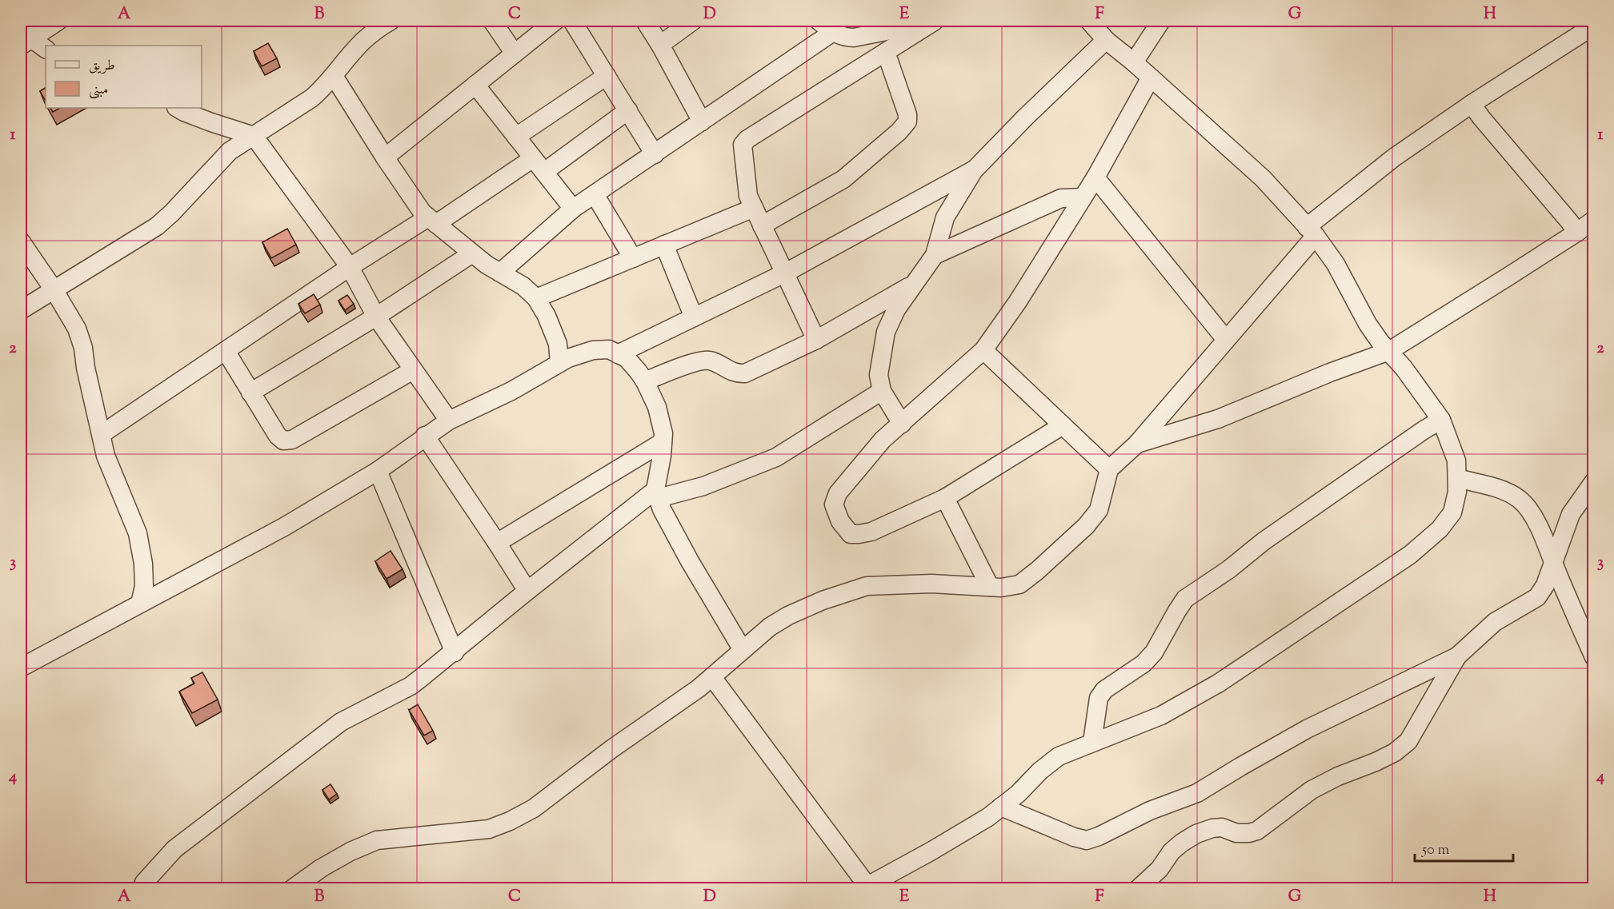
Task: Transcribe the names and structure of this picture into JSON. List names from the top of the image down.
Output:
{
  "legend": ["طريق", "مبنى"],
  "scale_bar": "50 m",
  "grid": {
    "columns": [
      "A",
      "B",
      "C",
      "D",
      "E",
      "F",
      "G",
      "H"
    ],
    "rows": [
      "1",
      "2",
      "3",
      "4"
    ]
  }
}
